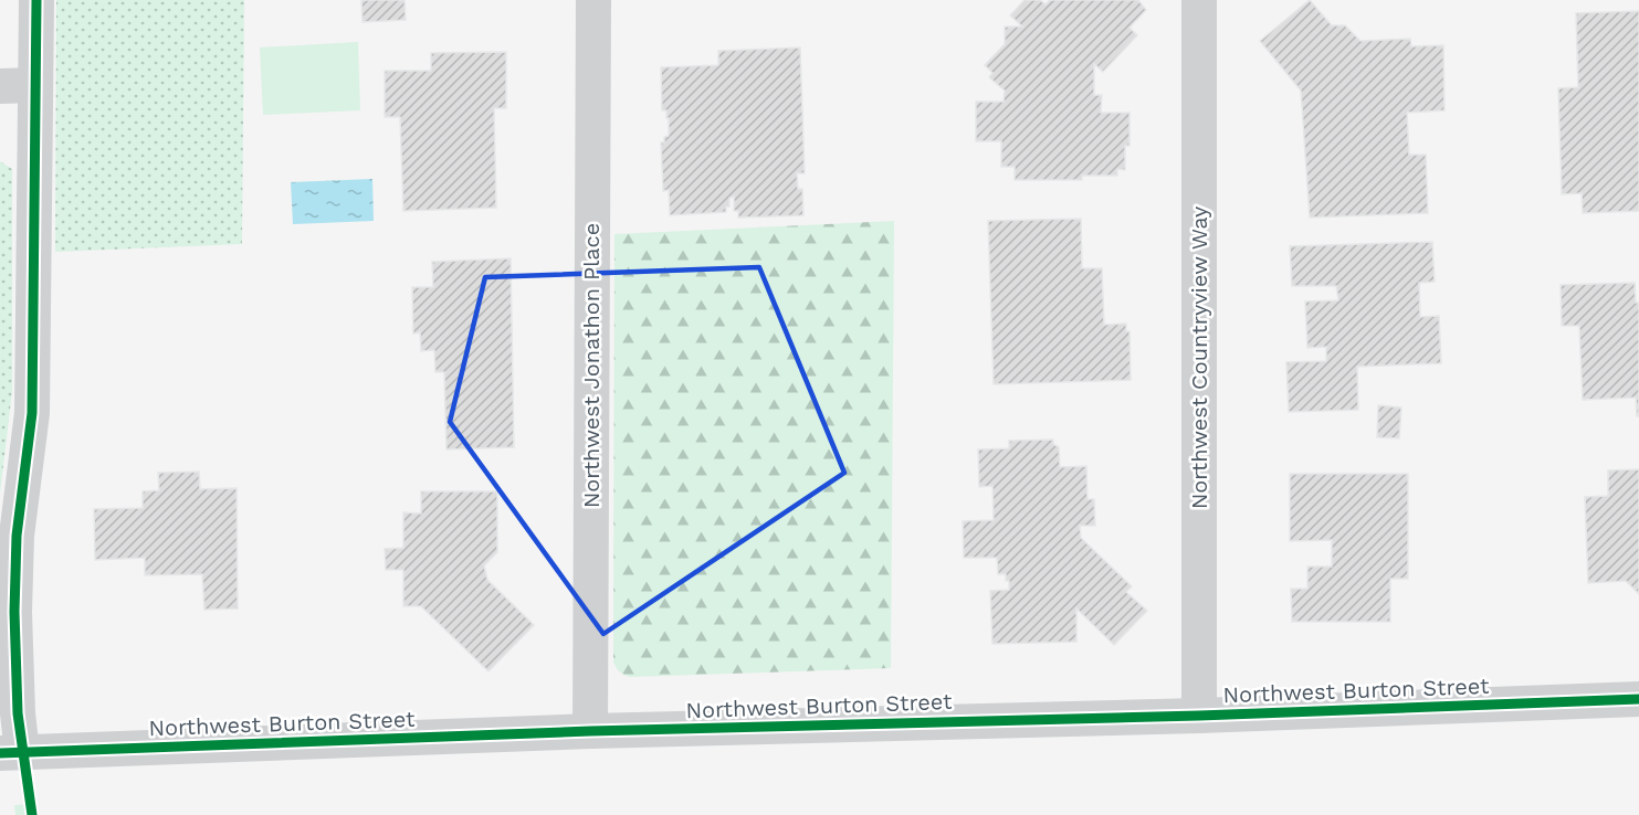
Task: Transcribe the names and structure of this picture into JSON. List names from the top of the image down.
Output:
{
  "streets": {
    "street": ["Northwest Countryview Way", "Northwest Jonathon Place", "Northwest Burton Street"]
  },
  "crossings": [
    ["Northwest Countryview Way", "Northwest Burton Street"],
    ["Northwest Jonathon Place", "Northwest Burton Street"]
  ]
}
